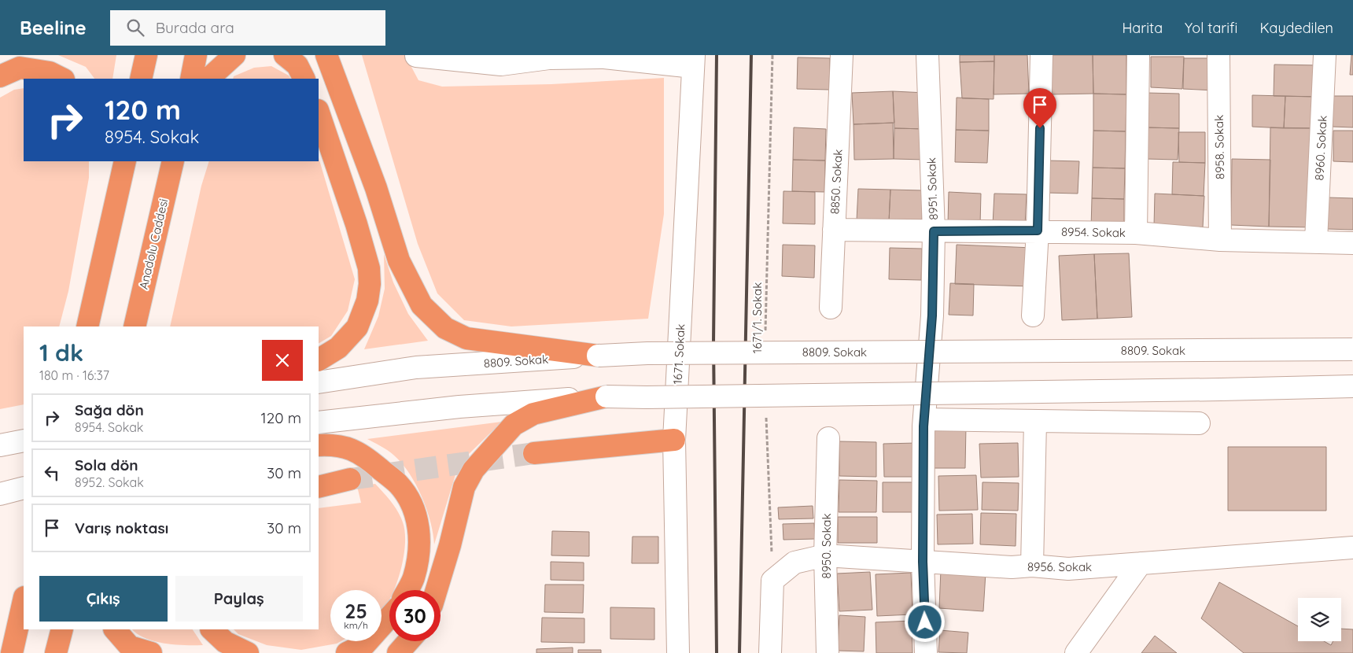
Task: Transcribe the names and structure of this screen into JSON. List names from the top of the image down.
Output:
{
  "streets": {
    "highway": ["Anadolu Caddesi"],
    "street": [
      "8958. Sokak",
      "8960. Sokak",
      "8850. Sokak",
      "8951. Sokak",
      "8954. Sokak",
      "8809. Sokak",
      "1671. Sokak",
      "8950. Sokak",
      "8956. Sokak"
    ],
    "path": ["1671/1. Sokak"]
  },
  "crossings": [
    ["8958. Sokak", "8954. Sokak"],
    ["8960. Sokak", "8954. Sokak"],
    ["8850. Sokak", "8954. Sokak"],
    ["8951. Sokak", "8954. Sokak"],
    ["8951. Sokak", "8956. Sokak"],
    ["8950. Sokak", "8956. Sokak"]
  ],
  "page": {
    "header": "Beeline",
    "search": "Burada ara",
    "nav": ["Harita", "Yol tarifi", "Kaydedilen"],
    "turn": ["120 m", "8954. Sokak"],
    "heading": ["1 dk", "180 m · 16:37"],
    "list": [
      {
        "name": "Sağa dön",
        "note": "8954. Sokak",
        "value": "120 m"
      },
      {
        "name": "Sola dön",
        "note": "8952. Sokak",
        "value": "30 m"
      },
      {
        "name": "Varış noktası",
        "value": "30 m"
      }
    ],
    "buttons": ["Çıkış", "Paylaş"],
    "speed": "25 km/h",
    "limit": "30"
  }
}
